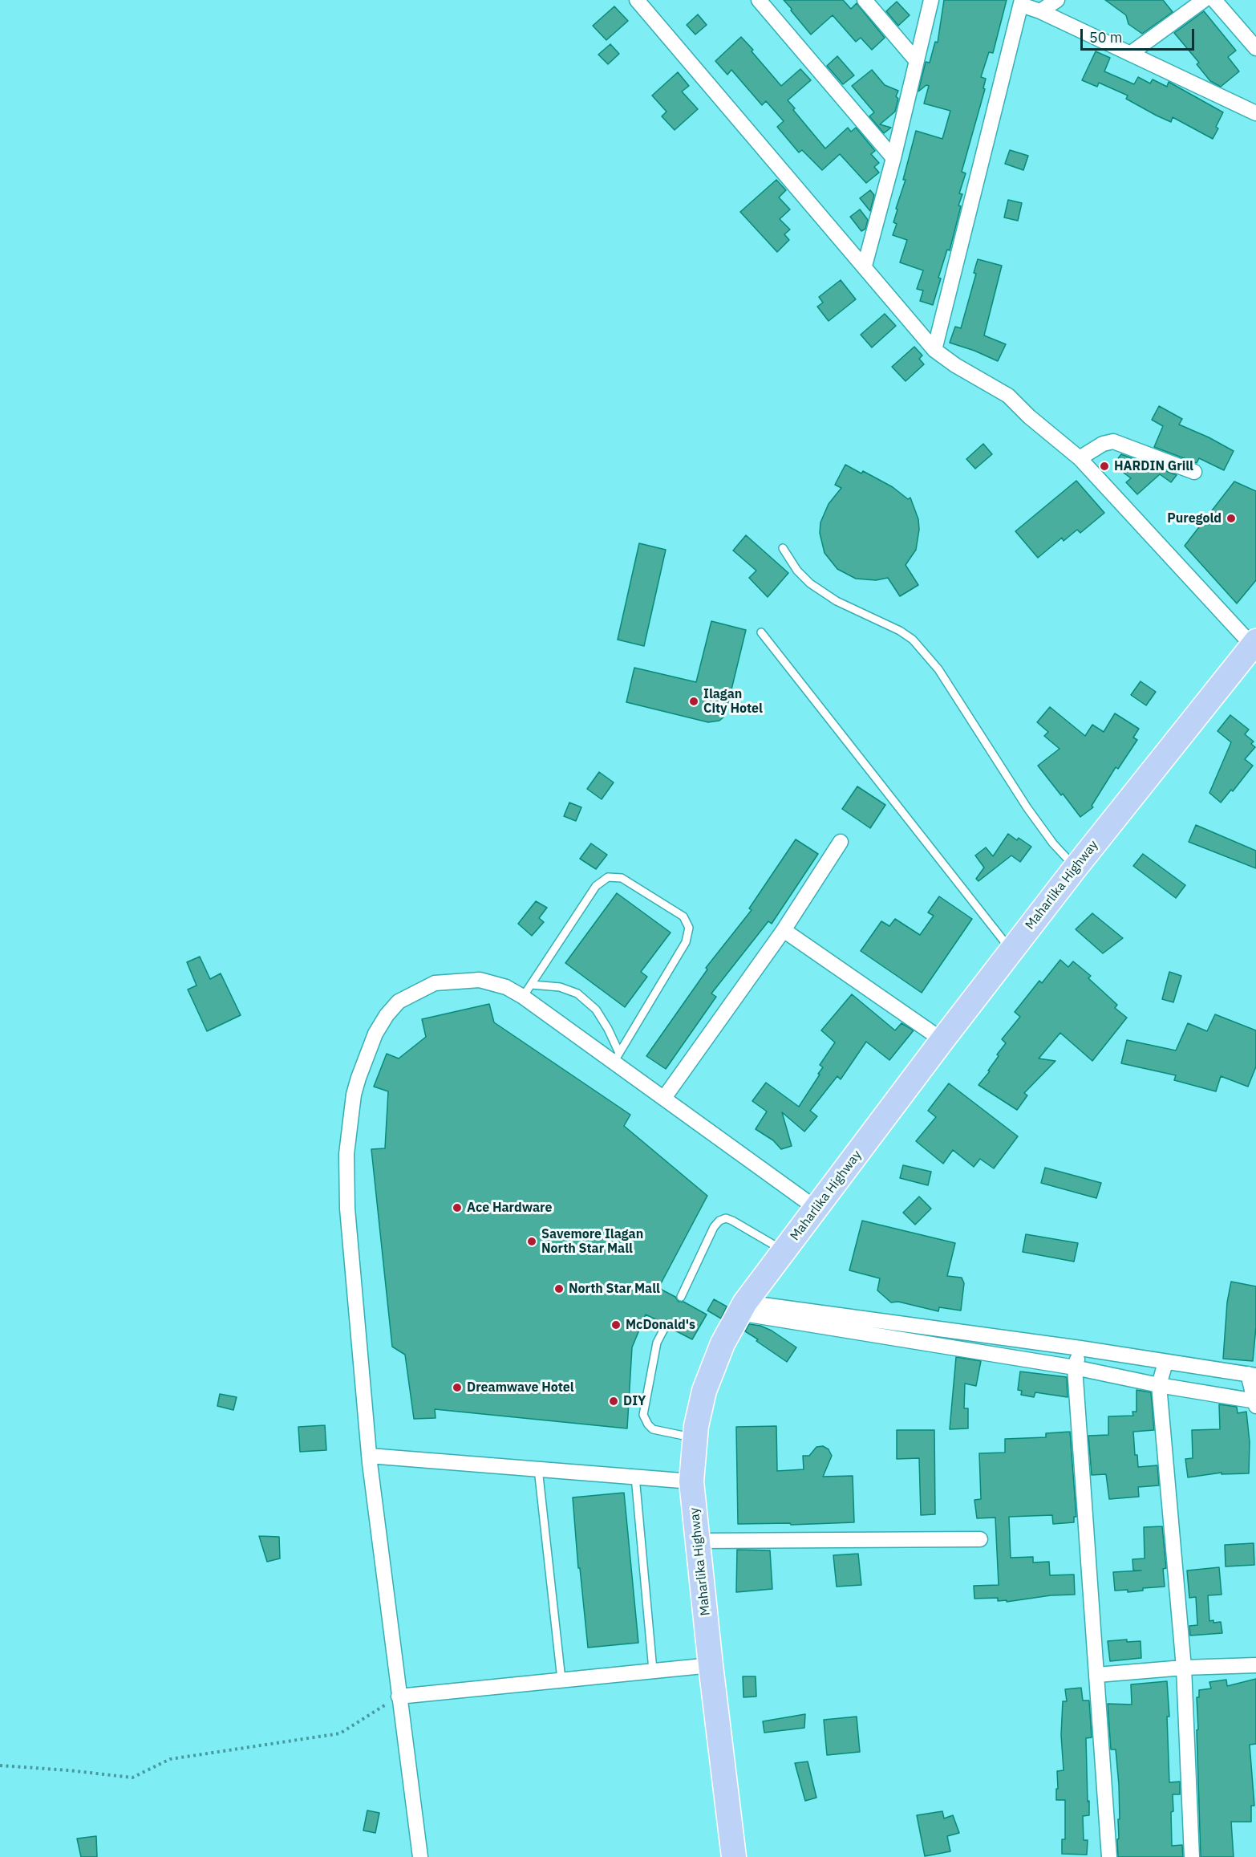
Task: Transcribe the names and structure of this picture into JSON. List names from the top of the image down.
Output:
{
  "streets": {
    "highway": ["Maharlika Highway"]
  },
  "places": [
    "HARDIN Grill",
    "Puregold",
    "Ilagan City Hotel",
    "Ace Hardware",
    "Savemore Ilagan North Star Mall",
    "North Star Mall",
    "McDonald's",
    "Dreamwave Hotel",
    "DIY"
  ],
  "scale_bar": "50 m"
}
